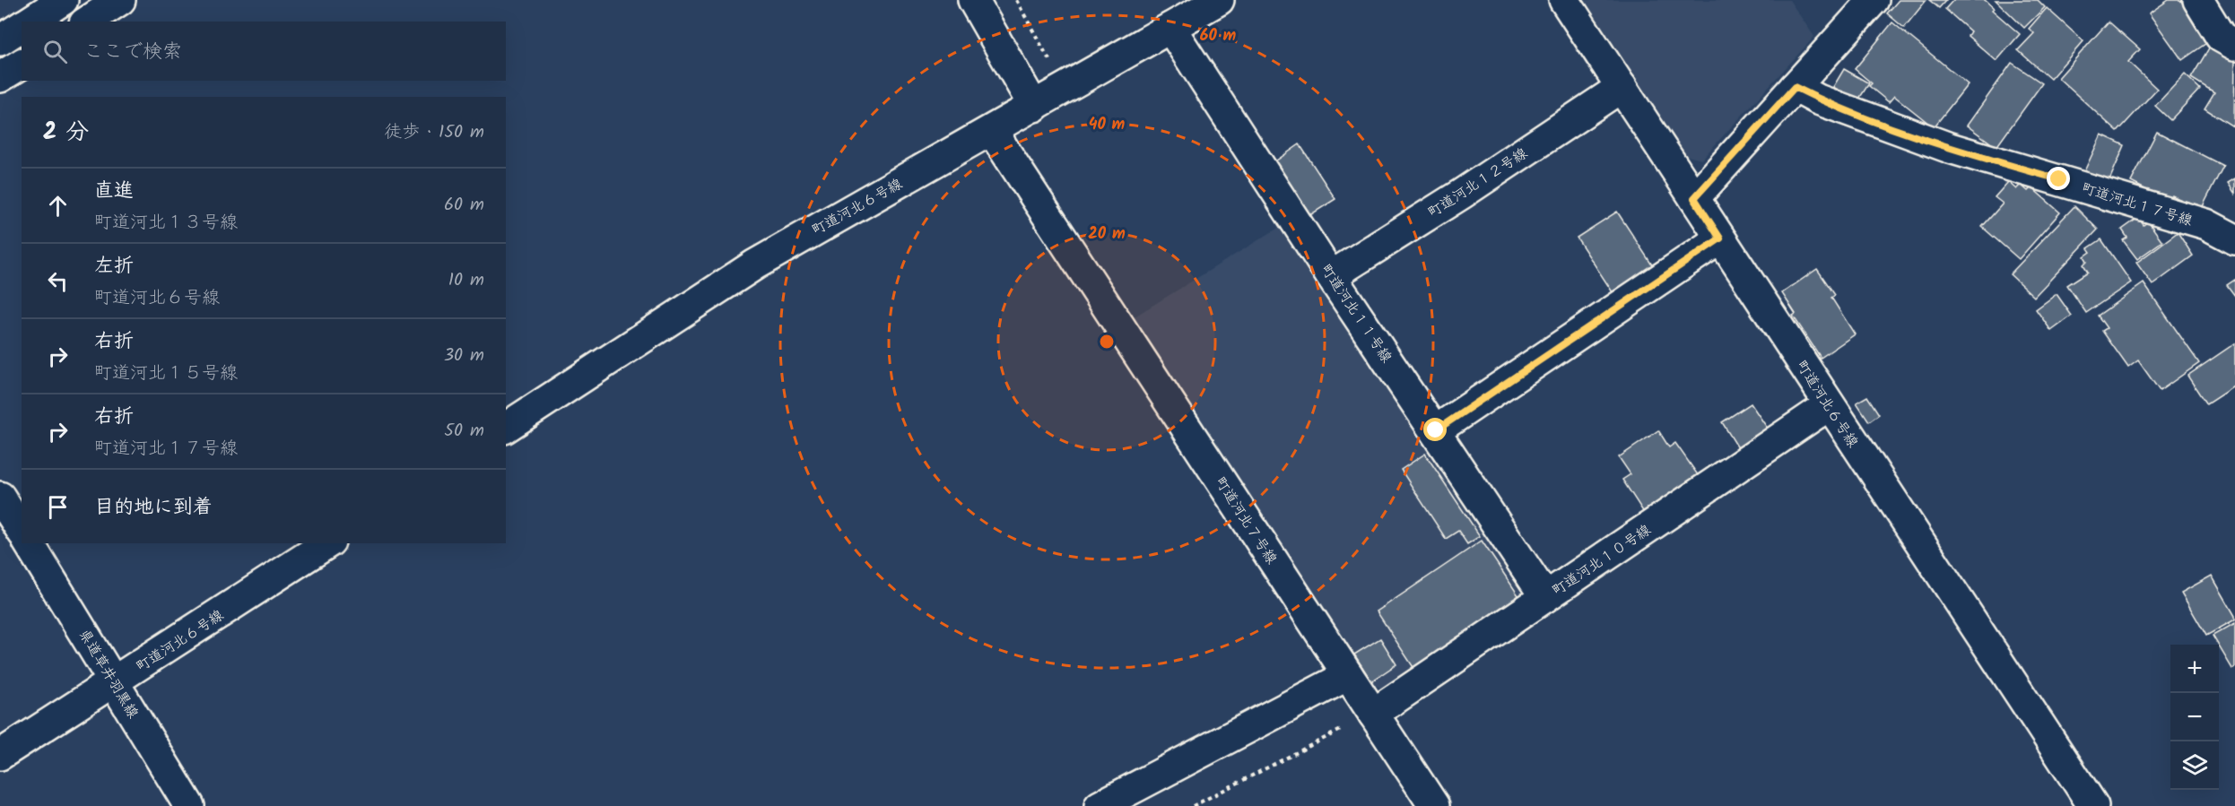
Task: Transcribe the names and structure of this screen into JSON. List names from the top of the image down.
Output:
{
  "streets": {
    "street": [
      "町道河北１２号線",
      "町道河北１７号線",
      "町道河北６号線",
      "町道河北１１号線",
      "町道河北７号線",
      "町道河北１０号線",
      "県道草井羽黒線"
    ]
  },
  "crossings": [
    ["町道河北１２号線", "町道河北６号線"],
    ["町道河北１２号線", "町道河北１１号線"],
    ["町道河北６号線", "町道河北１１号線"],
    ["町道河北６号線", "町道河北７号線"],
    ["町道河北６号線", "町道河北１０号線"],
    ["町道河北６号線", "県道草井羽黒線"],
    ["町道河北１１号線", "町道河北１０号線"],
    ["町道河北７号線", "町道河北１０号線"]
  ],
  "page": {
    "search": "ここで検索",
    "heading": ["2 分", "徒歩 · 150 m"],
    "list": [
      ["直進", "町道河北１３号線", "60 m"],
      ["左折", "町道河北６号線", "10 m"],
      ["右折", "町道河北１５号線", "30 m"],
      ["右折", "町道河北１７号線", "50 m"],
      "目的地に到着"
    ],
    "map_buttons": ["+", "−"]
  },
  "rings": ["60 m", "40 m", "20 m"]
}
